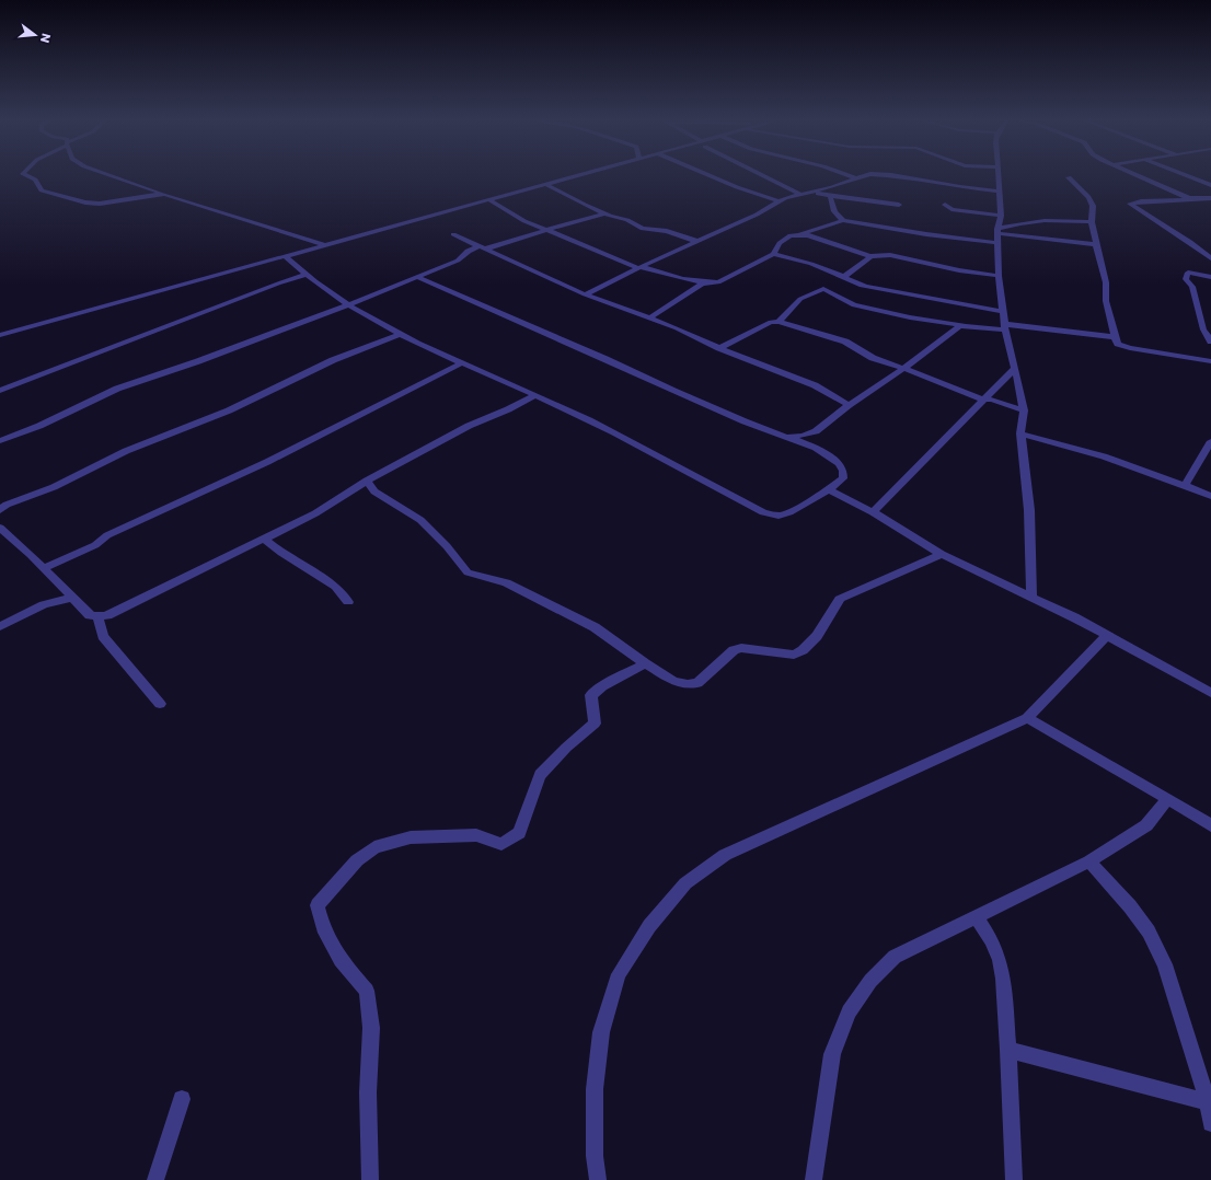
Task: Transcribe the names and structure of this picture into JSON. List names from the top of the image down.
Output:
{
  "north": "right"
}
